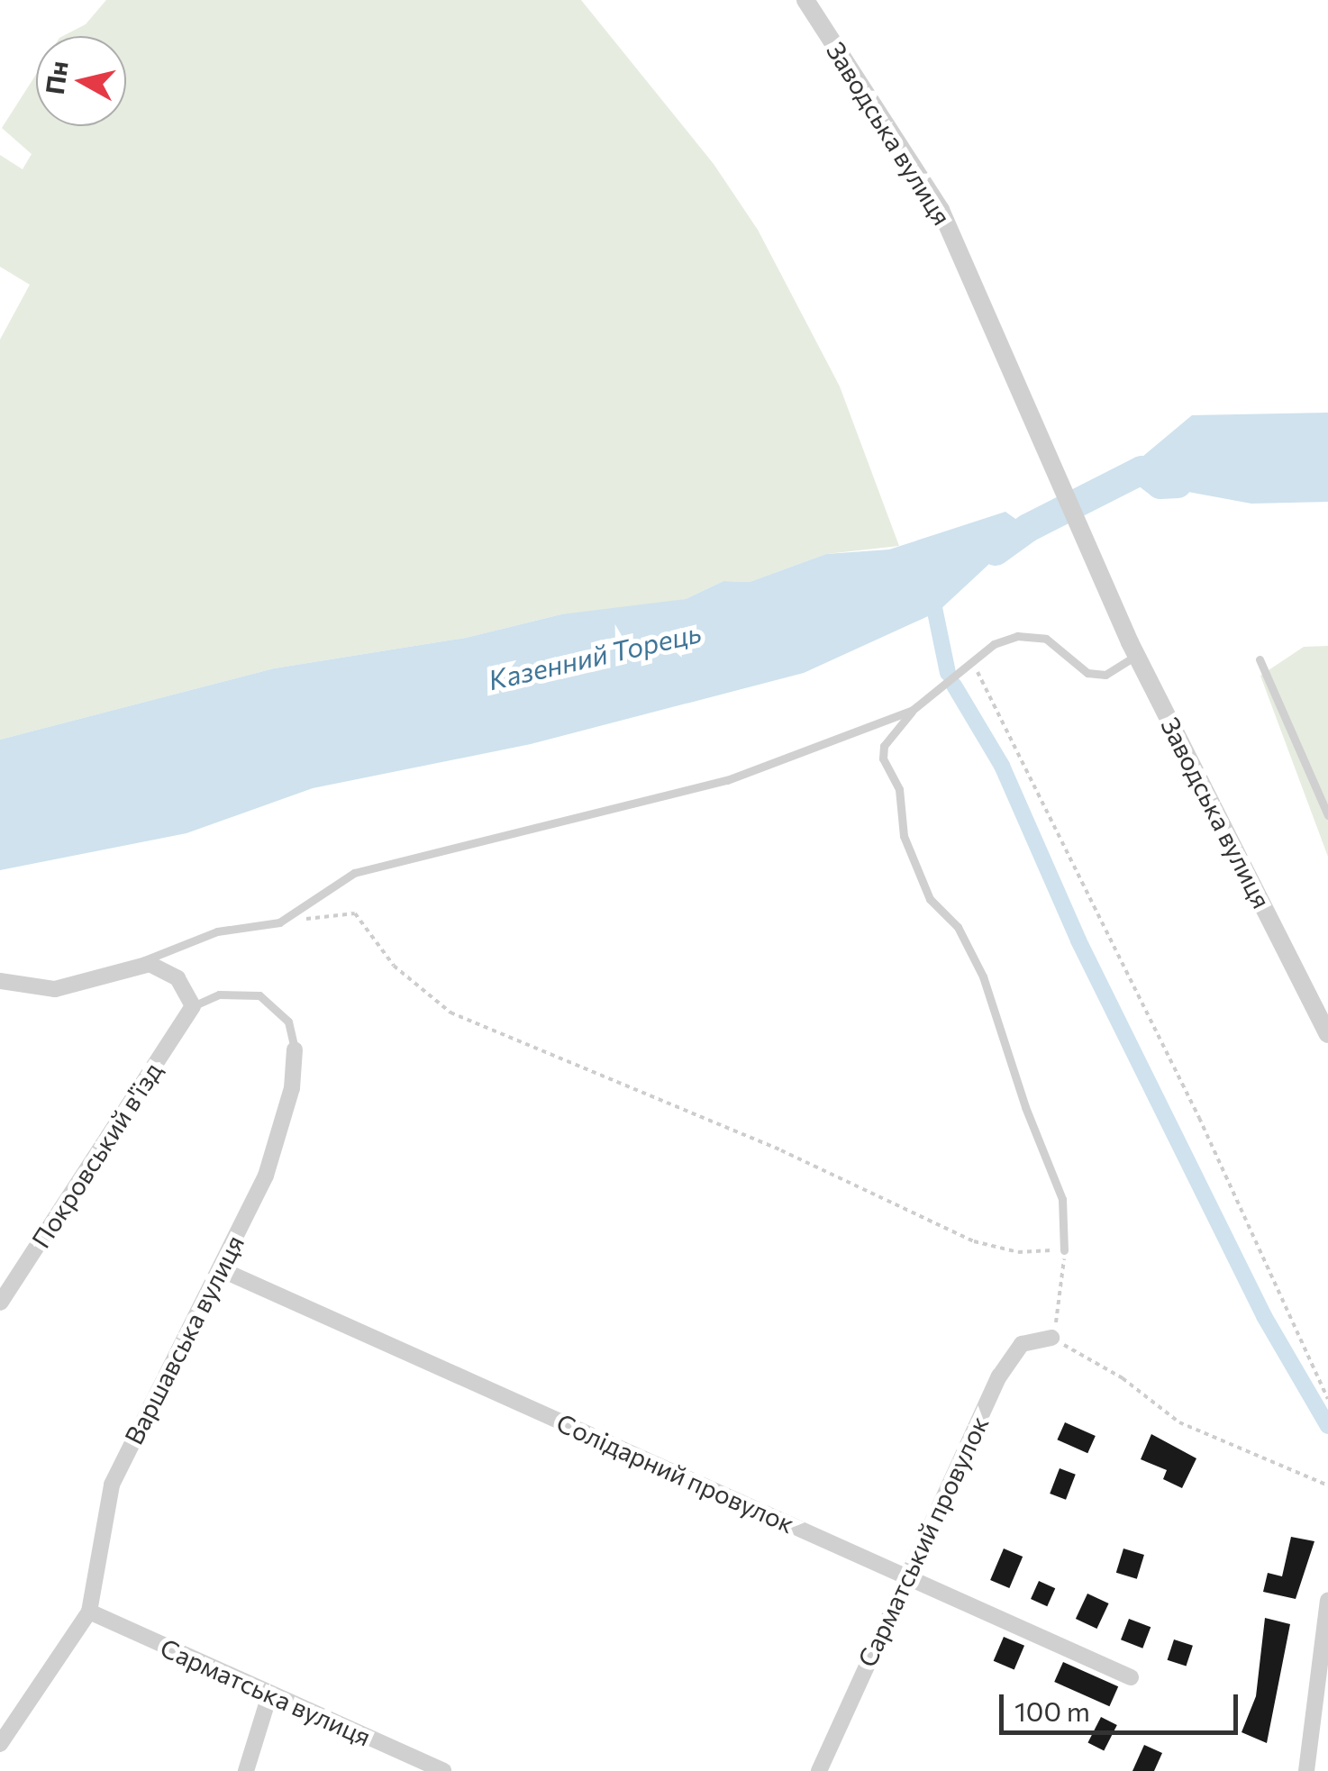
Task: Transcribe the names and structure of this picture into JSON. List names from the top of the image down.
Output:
{
  "streets": {
    "street": [
      "Заводська вулиця",
      "Покровський в'їзд",
      "Варшавська вулиця",
      "Солідарний провулок",
      "Сарматський провулок",
      "Сарматська вулиця"
    ]
  },
  "crossings": [
    ["Покровський в'їзд", "Варшавська вулиця"],
    ["Варшавська вулиця", "Солідарний провулок"],
    ["Варшавська вулиця", "Сарматська вулиця"],
    ["Солідарний провулок", "Сарматський провулок"]
  ],
  "water": ["Казенний Торець"],
  "scale_bar": "100 m",
  "north": "left"
}
